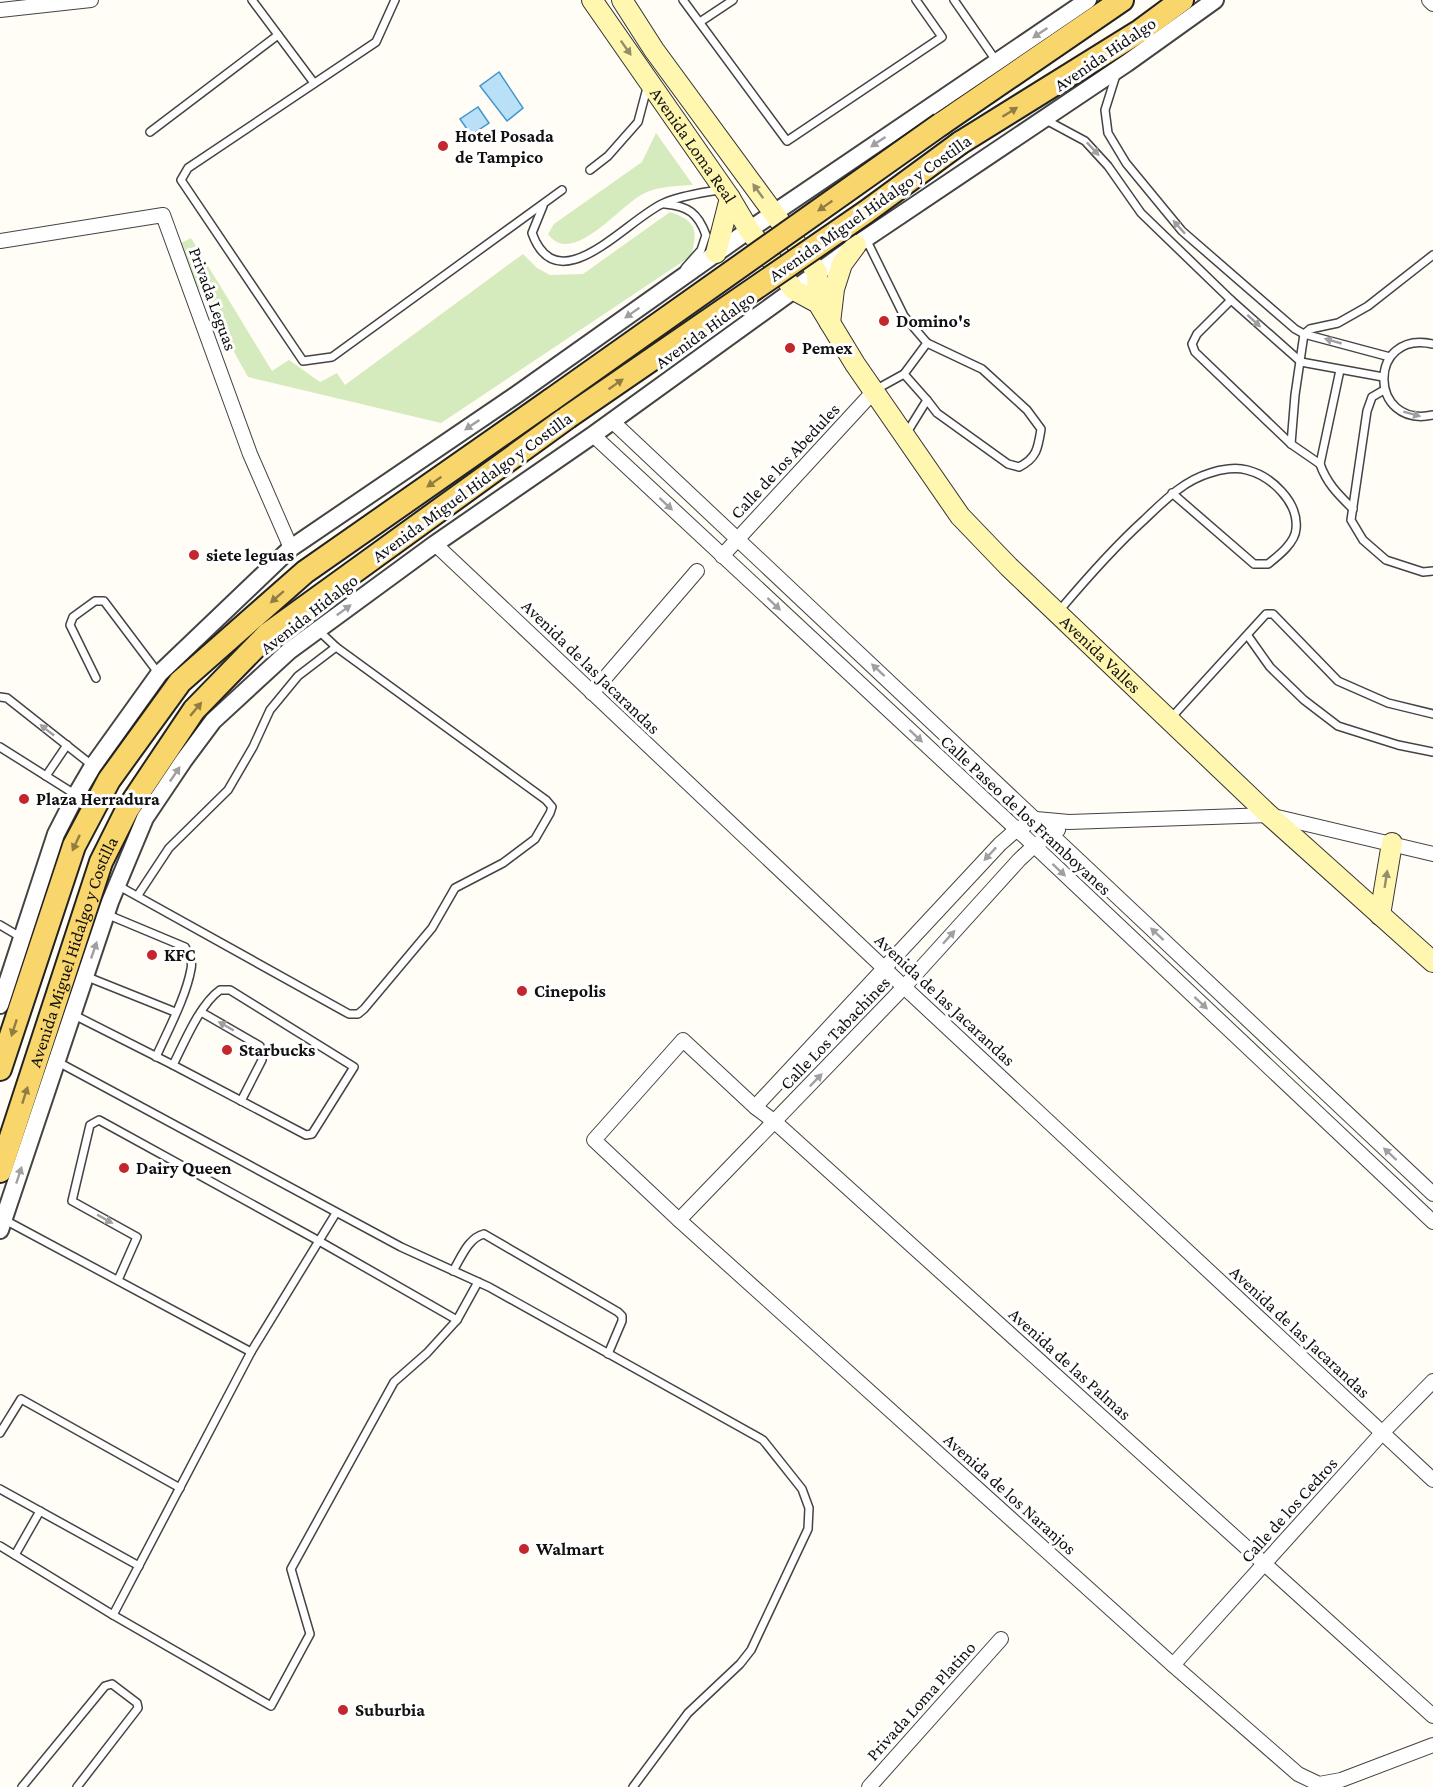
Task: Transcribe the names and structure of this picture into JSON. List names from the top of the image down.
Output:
{
  "streets": {
    "main road": ["Avenida Loma Real", "Avenida Miguel Hidalgo y Costilla", "Avenida Valles"],
    "street": [
      "Avenida Hidalgo",
      "Privada Leguas",
      "Calle de los Abedules",
      "Avenida de las Jacarandas",
      "Calle Paseo de los Framboyanes",
      "Calle Los Tabachines",
      "Avenida de las Palmas",
      "Avenida de los Naranjos",
      "Calle de los Cedros",
      "Privada Loma Platino"
    ]
  },
  "crossings": [
    ["Avenida Hidalgo", "Avenida Loma Real"],
    ["Avenida Hidalgo", "Avenida Miguel Hidalgo y Costilla"],
    ["Avenida Hidalgo", "Avenida de las Jacarandas"],
    ["Avenida Hidalgo", "Calle Paseo de los Framboyanes"],
    ["Calle de los Abedules", "Avenida Valles"],
    ["Calle de los Abedules", "Calle Paseo de los Framboyanes"],
    ["Avenida de las Jacarandas", "Calle Los Tabachines"],
    ["Avenida de las Jacarandas", "Calle de los Cedros"],
    ["Calle Paseo de los Framboyanes", "Calle Los Tabachines"],
    ["Calle Los Tabachines", "Avenida de las Palmas"],
    ["Calle Los Tabachines", "Avenida de los Naranjos"],
    ["Avenida de las Palmas", "Avenida de los Naranjos"],
    ["Avenida de las Palmas", "Calle de los Cedros"],
    ["Avenida de los Naranjos", "Calle de los Cedros"]
  ],
  "places": [
    "Hotel Posada de Tampico",
    "Domino's",
    "Pemex",
    "siete leguas",
    "Plaza Herradura",
    "KFC",
    "Cinepolis",
    "Starbucks",
    "Dairy Queen",
    "Walmart",
    "Suburbia"
  ]
}
